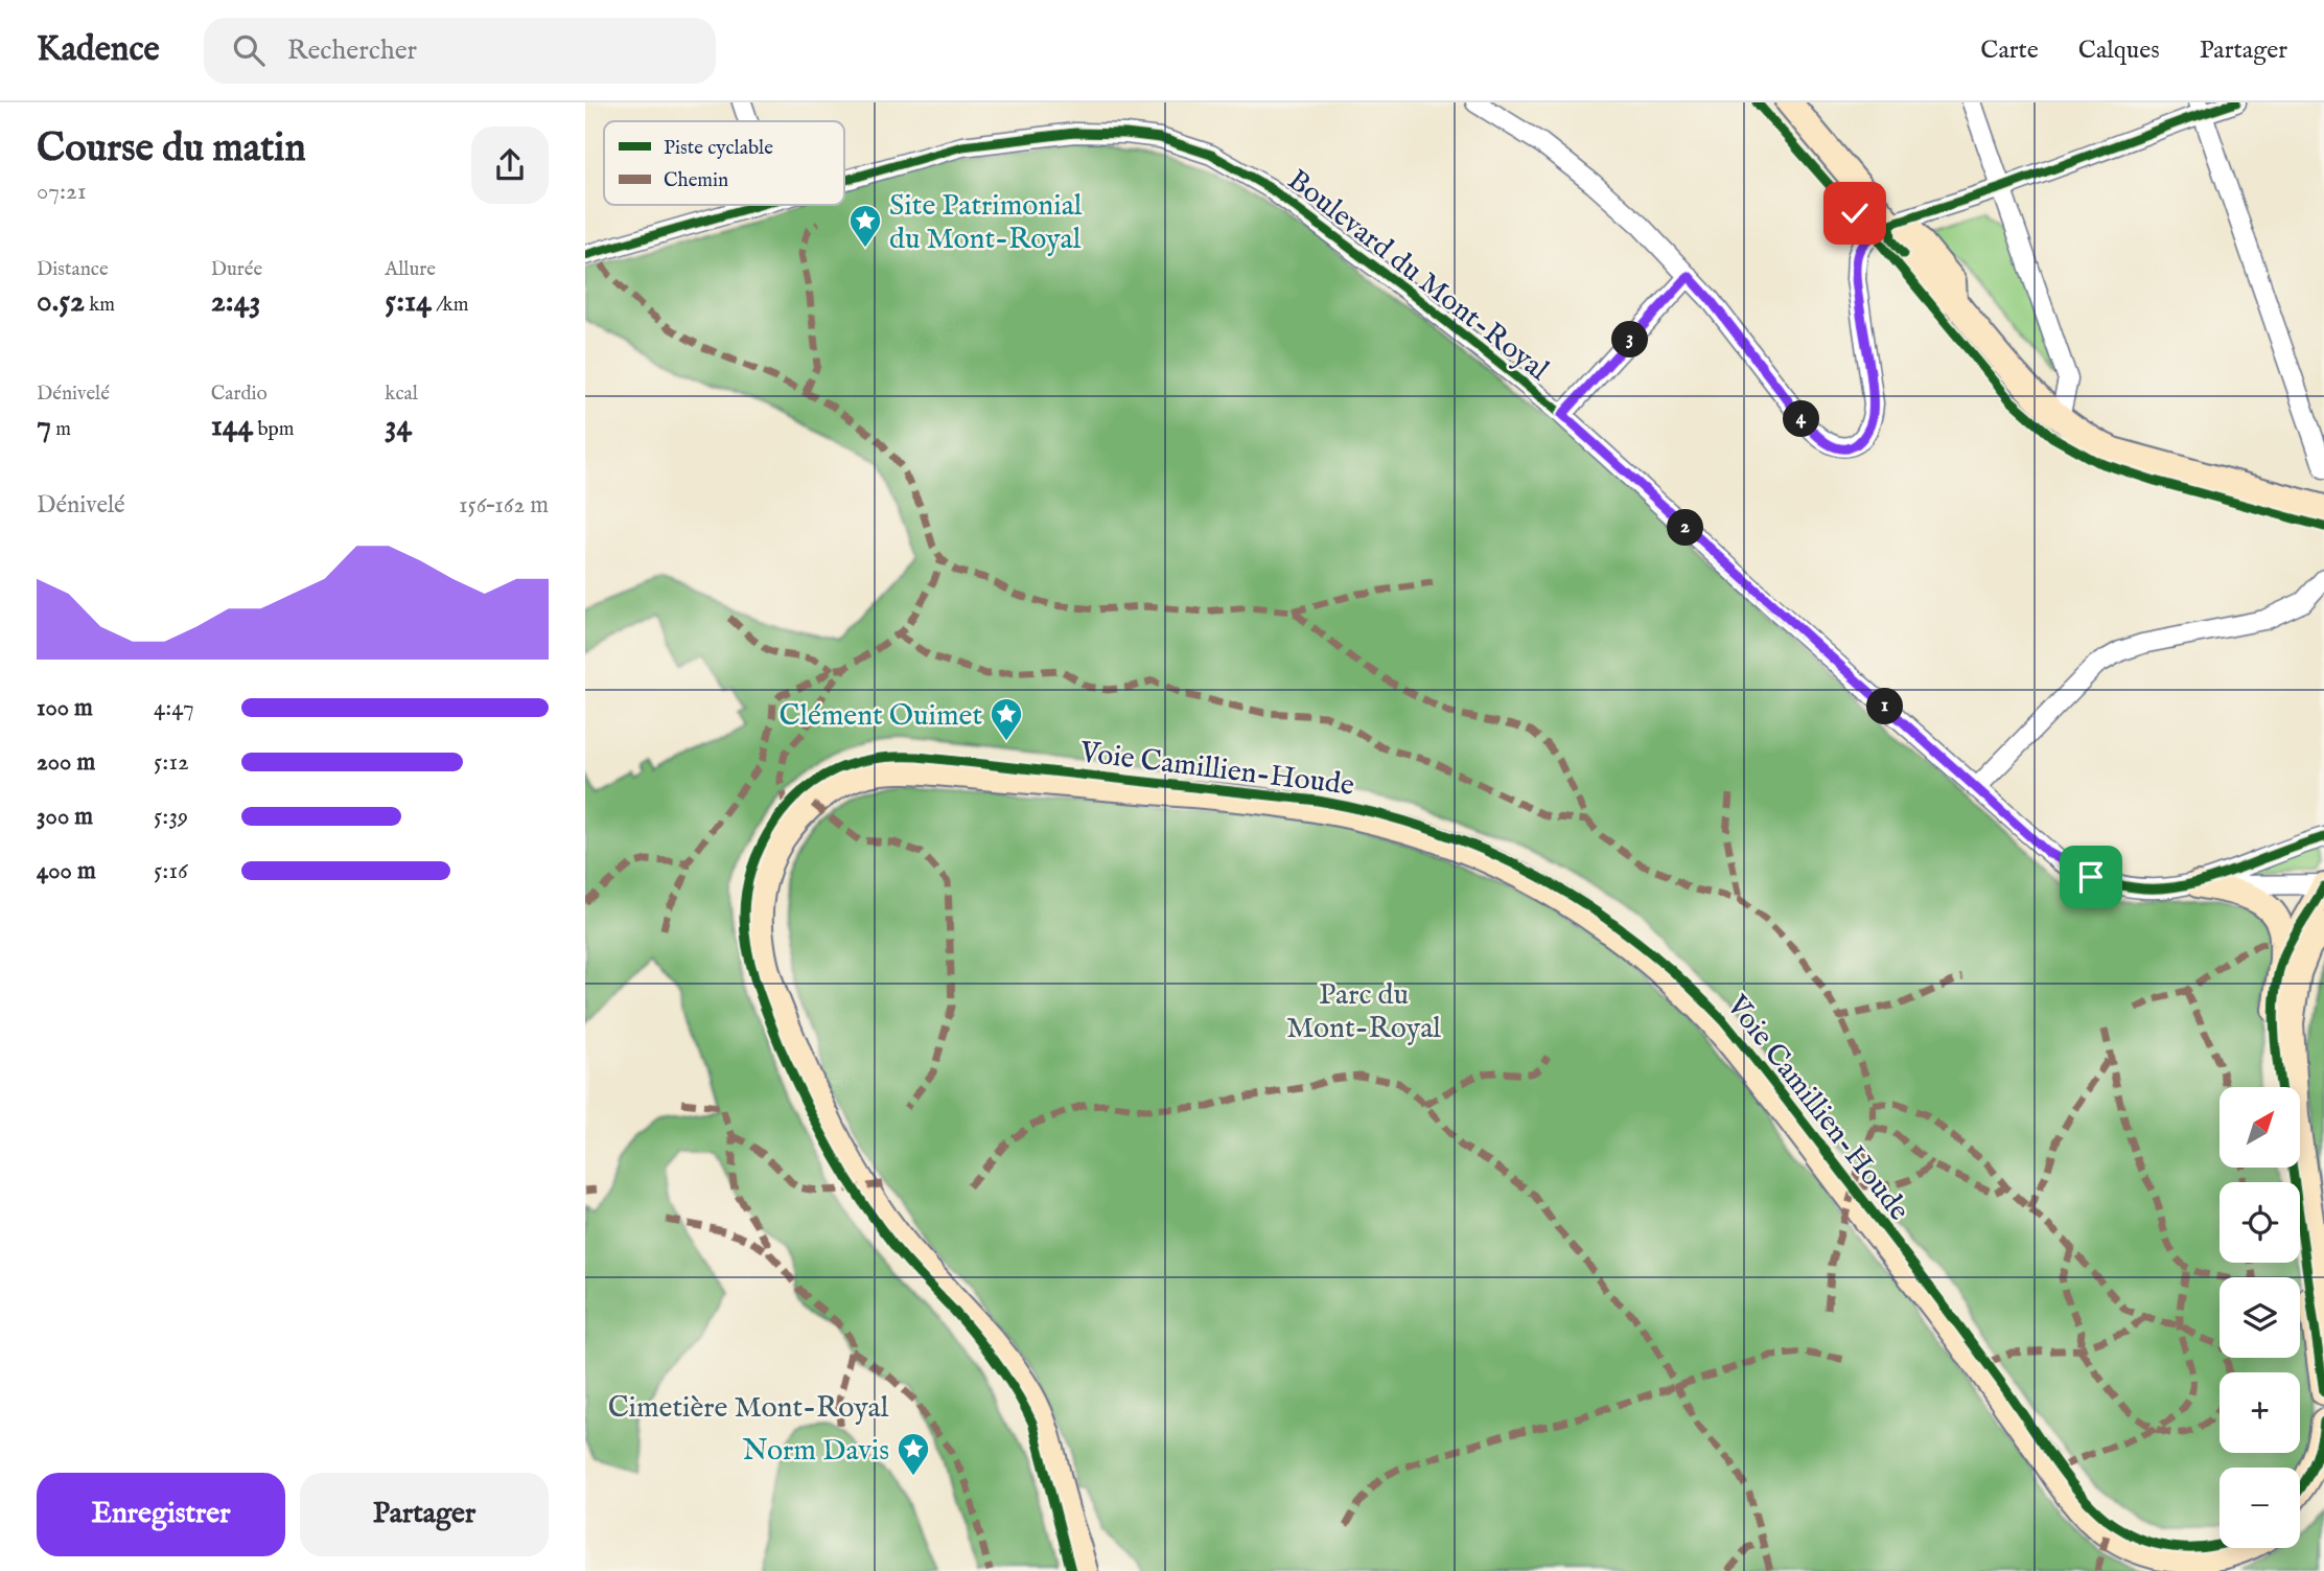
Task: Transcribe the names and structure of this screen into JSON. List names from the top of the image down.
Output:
{
  "streets": {
    "street": ["Boulevard du Mont-Royal", "Voie Camillien-Houde"]
  },
  "parks": ["Parc du Mont-Royal", "Cimetière Mont-Royal"],
  "places": {
    "place": ["Site Patrimonial du Mont-Royal", "Clément Ouimet", "Norm Davis"]
  },
  "legend": ["Piste cyclable", "Chemin"],
  "north": "top right",
  "page": {
    "header": "Kadence",
    "search": "Rechercher",
    "nav": ["Carte", "Calques", "Partager"],
    "heading": ["Course du matin", "07:21"],
    "stats": [
      ["Distance", "0.52 km"],
      ["Durée", "2:43"],
      ["Allure", "5:14 /km"],
      ["Dénivelé", "7 m"],
      ["Cardio", "144 bpm"],
      ["kcal", "34"]
    ],
    "pins": [
      "3",
      "4",
      "2",
      "1"
    ],
    "chart": ["Dénivelé", "156–162 m"],
    "list": [
      {
        "name": "100 m",
        "note": "4:47"
      },
      {
        "name": "200 m",
        "note": "5:12"
      },
      {
        "name": "300 m",
        "note": "5:39"
      },
      {
        "name": "400 m",
        "note": "5:16"
      }
    ],
    "map_buttons": ["+", "−"],
    "buttons": ["Enregistrer", "Partager"]
  }
}
